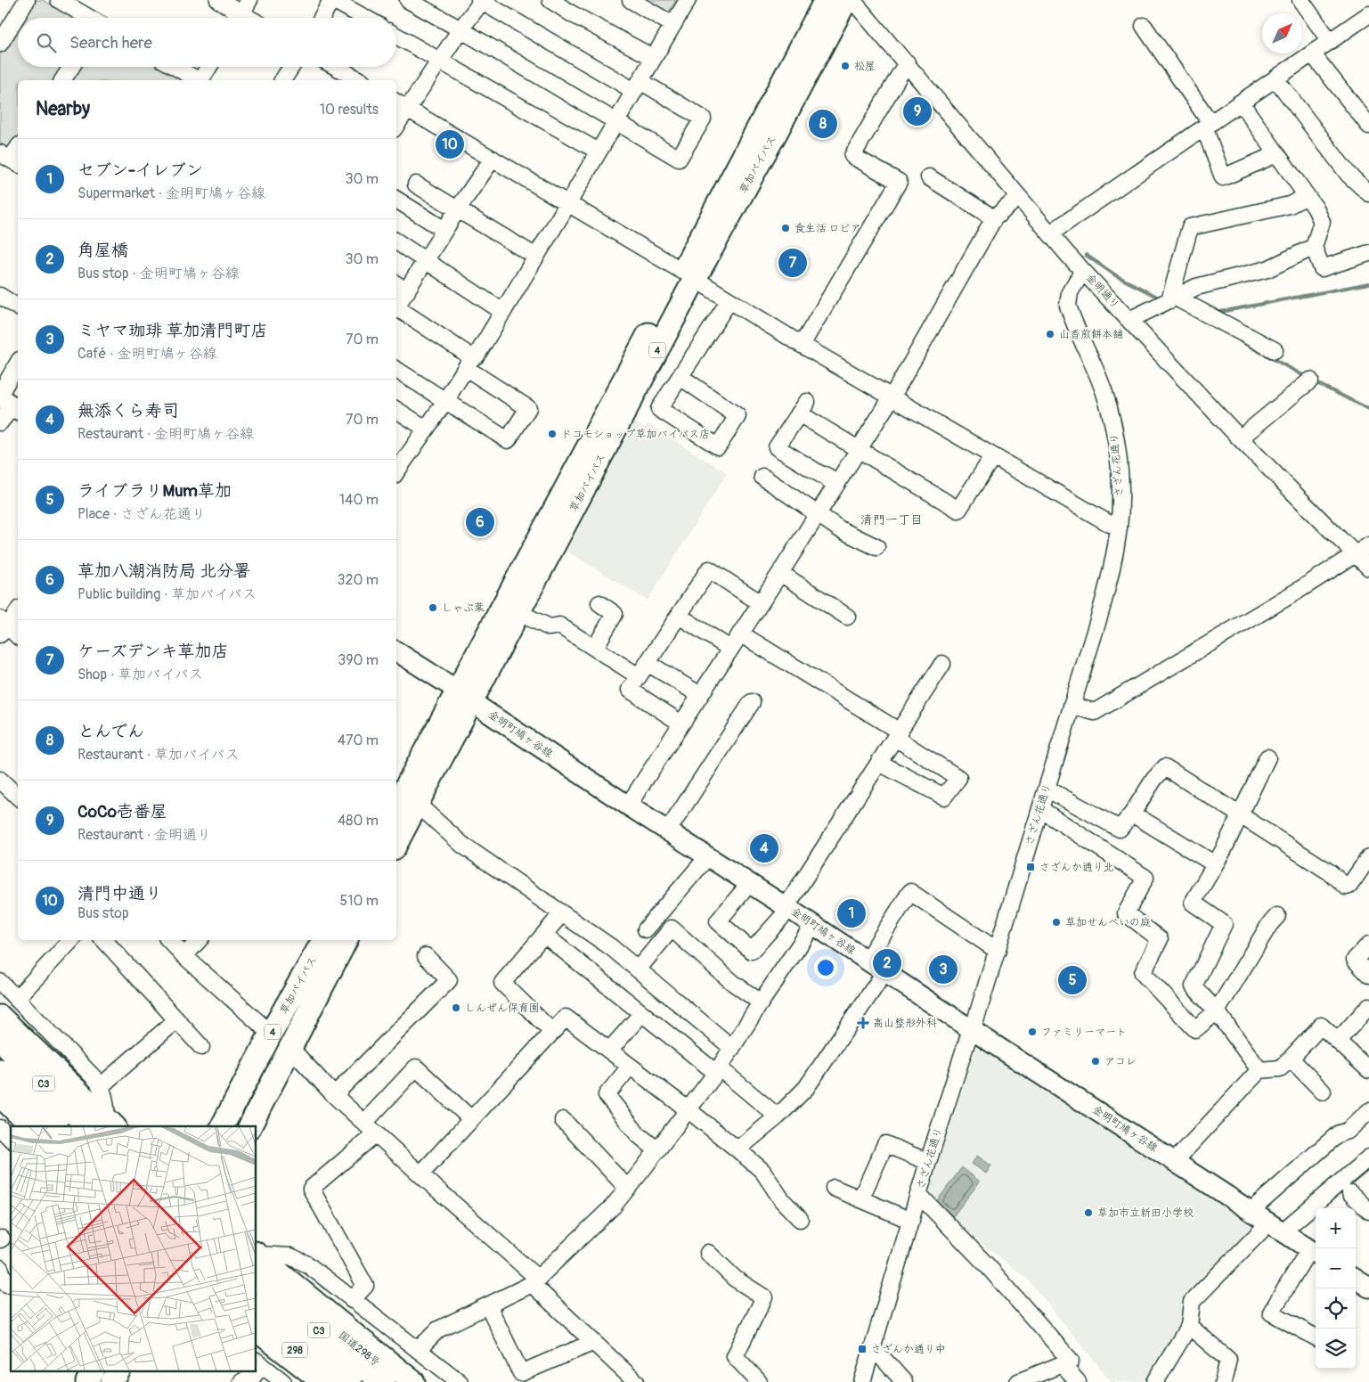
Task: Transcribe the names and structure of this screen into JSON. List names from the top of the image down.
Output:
{
  "streets": {
    "highway": [
      "草加バイパス",
      "4",
      "C3",
      "国道298号",
      "298"
    ],
    "main road": ["金明町鳩ヶ谷線"],
    "street": ["金明通り", "さざん花通り"]
  },
  "crossings": [
    ["草加バイパス", "金明町鳩ヶ谷線"],
    ["金明通り", "さざん花通り"],
    ["さざん花通り", "金明町鳩ヶ谷線"],
    ["C3", "国道298号"]
  ],
  "districts": ["清門一丁目"],
  "places": {
    "other": [
      "松屋",
      "食生活 ロピア",
      "山香煎餅本舗",
      "ドコモショップ草加バイパス店",
      "しゃぶ葉",
      "草加せんべいの庭",
      "しんぜん保育園",
      "ファミリーマート",
      "アコレ",
      "草加市立新田小学校"
    ],
    "transit": ["さざんか通り北", "さざんか通り中"],
    "health": ["高山整形外科"]
  },
  "north": "top right",
  "page": {
    "search": "Search here",
    "heading": ["Nearby", "10 results"],
    "pins": [
      "9",
      "8",
      "10",
      "7",
      "6",
      "4",
      "1",
      "2",
      "3",
      "5"
    ],
    "list": [
      {
        "mark": "1",
        "name": "セブン-イレブン",
        "note": "Supermarket · 金明町鳩ヶ谷線",
        "value": "30 m"
      },
      {
        "mark": "2",
        "name": "角屋橋",
        "note": "Bus stop · 金明町鳩ヶ谷線",
        "value": "30 m"
      },
      {
        "mark": "3",
        "name": "ミヤマ珈琲 草加清門町店",
        "note": "Café · 金明町鳩ヶ谷線",
        "value": "70 m"
      },
      {
        "mark": "4",
        "name": "無添くら寿司",
        "note": "Restaurant · 金明町鳩ヶ谷線",
        "value": "70 m"
      },
      {
        "mark": "5",
        "name": "ライブラリMum草加",
        "note": "Place · さざん花通り",
        "value": "140 m"
      },
      {
        "mark": "6",
        "name": "草加八潮消防局 北分署",
        "note": "Public building · 草加バイパス",
        "value": "320 m"
      },
      {
        "mark": "7",
        "name": "ケーズデンキ草加店",
        "note": "Shop · 草加バイパス",
        "value": "390 m"
      },
      {
        "mark": "8",
        "name": "とんでん",
        "note": "Restaurant · 草加バイパス",
        "value": "470 m"
      },
      {
        "mark": "9",
        "name": "CoCo壱番屋",
        "note": "Restaurant · 金明通り",
        "value": "480 m"
      },
      {
        "mark": "10",
        "name": "清門中通り",
        "note": "Bus stop",
        "value": "510 m"
      }
    ],
    "map_buttons": ["+", "−"]
  }
}
